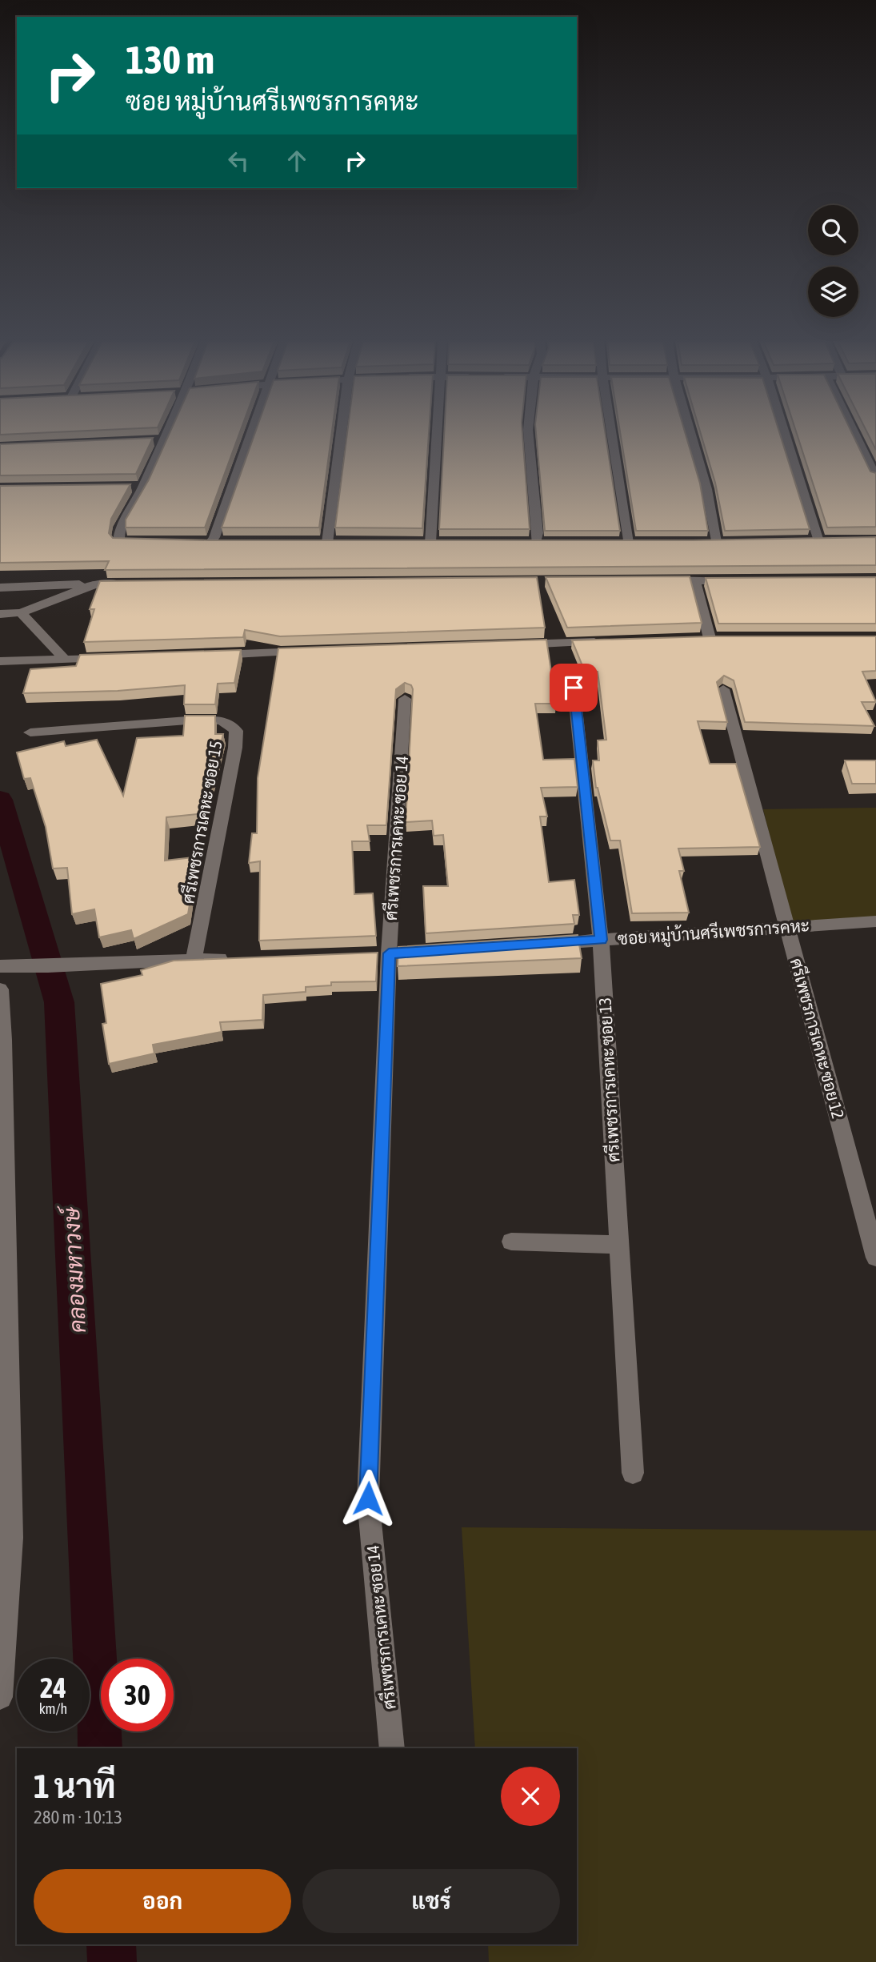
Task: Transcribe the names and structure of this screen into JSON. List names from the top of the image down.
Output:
{
  "streets": {
    "street": [
      "ศรีเพชรการเคหะ ซอย 15",
      "ศรีเพชรการเคหะ ซอย 14",
      "ซอย หมู่บ้านศรีเพชรการคหะ",
      "ศรีเพชรการเคหะ ซอย 12",
      "ศรีเพชรการเคหะ ซอย 13"
    ]
  },
  "crossings": [
    ["ซอย หมู่บ้านศรีเพชรการคหะ", "ศรีเพชรการเคหะ ซอย 12"],
    ["ซอย หมู่บ้านศรีเพชรการคหะ", "ศรีเพชรการเคหะ ซอย 13"]
  ],
  "water": ["คลองมหาวงษ์"],
  "page": {
    "turn": ["130 m", "ซอย หมู่บ้านศรีเพชรการคหะ"],
    "speed": "24 km/h",
    "limit": "30",
    "heading": ["1 นาที", "280 m · 10:13"],
    "buttons": ["ออก", "แชร์"]
  }
}
